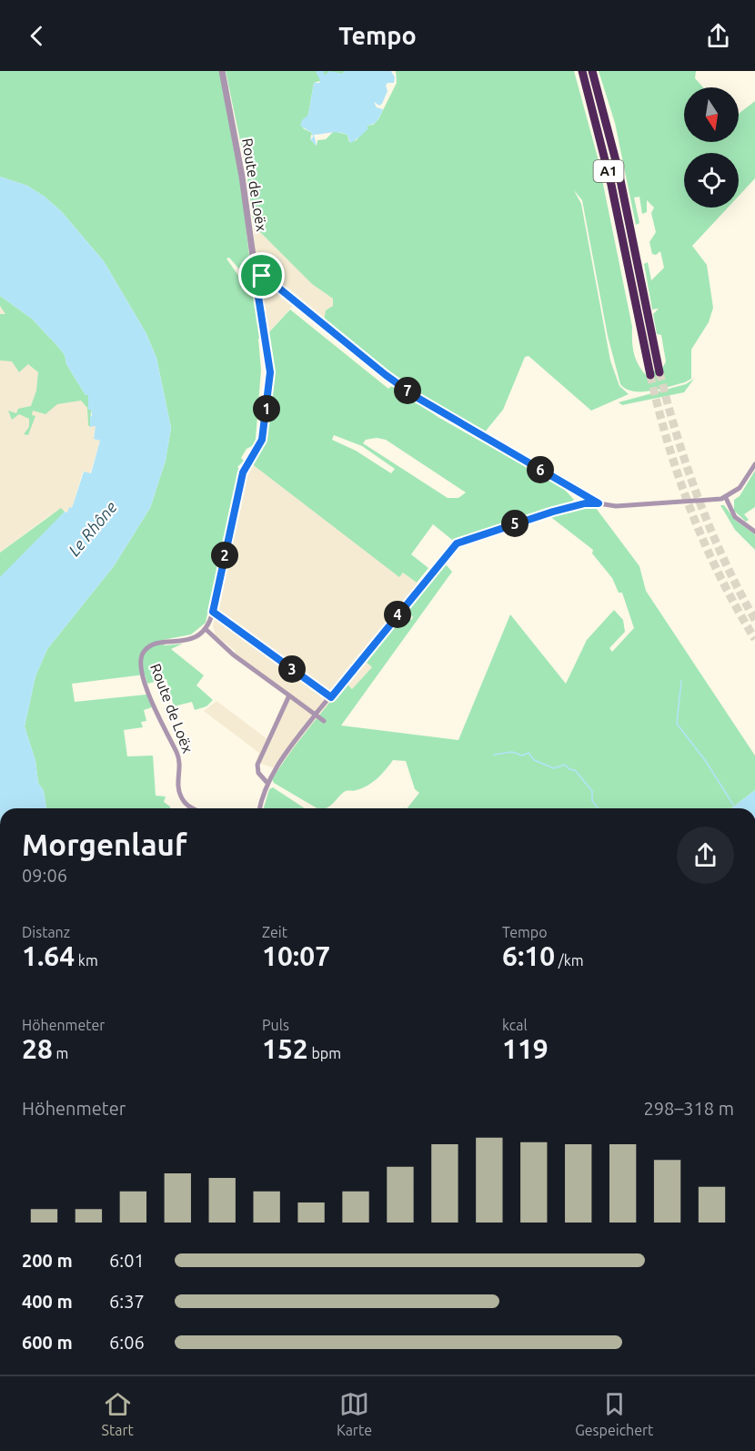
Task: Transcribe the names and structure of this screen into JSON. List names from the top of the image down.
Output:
{
  "streets": {
    "highway": ["A1"],
    "street": ["Route de Loëx"]
  },
  "water": ["Le Rhône"],
  "north": "bottom",
  "page": {
    "header": "Tempo",
    "pins": [
      "7",
      "1",
      "6",
      "5",
      "2",
      "4",
      "3"
    ],
    "heading": ["Morgenlauf", "09:06"],
    "stats": [
      ["Distanz", "1.64 km"],
      ["Zeit", "10:07"],
      ["Tempo", "6:10 /km"],
      ["Höhenmeter", "28 m"],
      ["Puls", "152 bpm"],
      ["kcal", "119"]
    ],
    "chart": ["Höhenmeter", "298–318 m"],
    "list": [
      {
        "name": "200 m",
        "note": "6:01"
      },
      {
        "name": "400 m",
        "note": "6:37"
      },
      {
        "name": "600 m",
        "note": "6:06"
      }
    ],
    "tabs": ["Start", "Karte", "Gespeichert"]
  }
}
